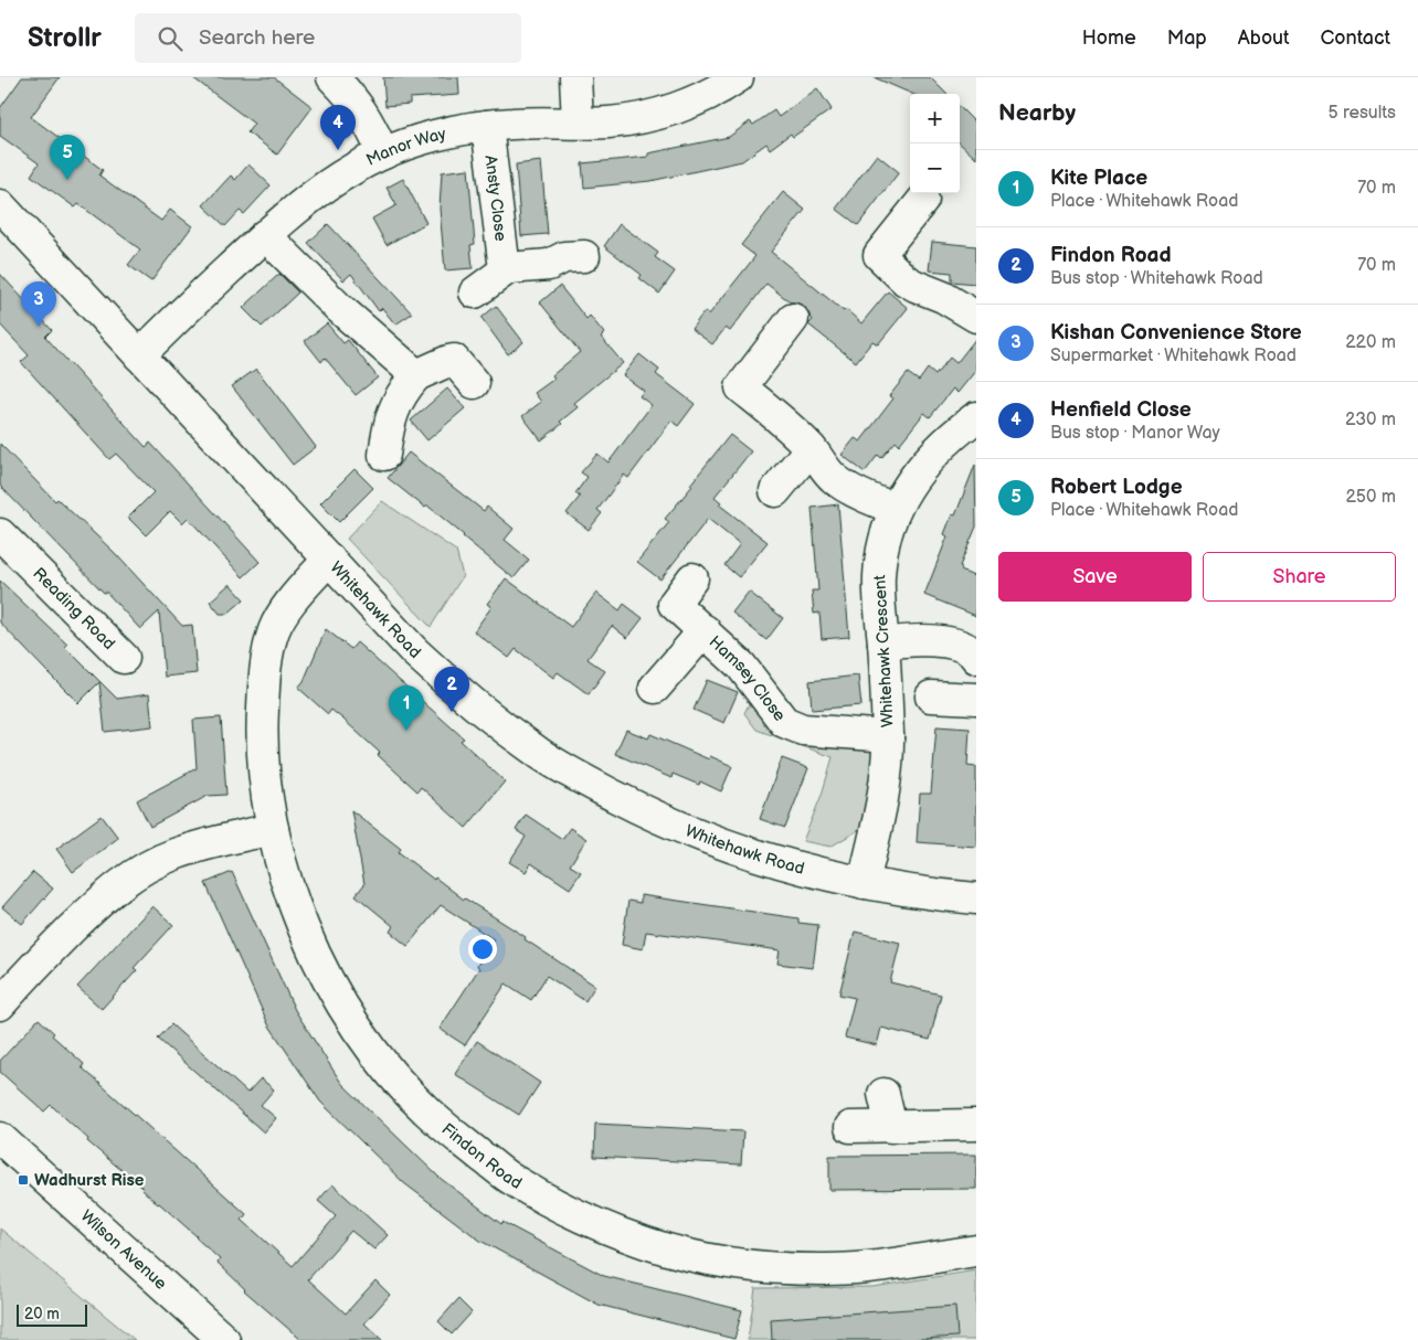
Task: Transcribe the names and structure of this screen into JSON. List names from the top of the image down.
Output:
{
  "streets": {
    "street": [
      "Manor Way",
      "Ansty Close",
      "Reading Road",
      "Whitehawk Road",
      "Whitehawk Crescent",
      "Hamsey Close",
      "Findon Road",
      "Wilson Avenue"
    ]
  },
  "crossings": [
    ["Manor Way", "Ansty Close"],
    ["Manor Way", "Whitehawk Road"],
    ["Whitehawk Road", "Whitehawk Crescent"],
    ["Whitehawk Road", "Findon Road"],
    ["Whitehawk Crescent", "Hamsey Close"]
  ],
  "places": {
    "transit": ["Wadhurst Rise"]
  },
  "scale_bar": "20 m",
  "page": {
    "header": "Strollr",
    "search": "Search here",
    "nav": [
      "Home",
      "Map",
      "About",
      "Contact"
    ],
    "heading": ["Nearby", "5 results"],
    "map_buttons": ["+", "−"],
    "pins": [
      "4",
      "5",
      "3",
      "2",
      "1"
    ],
    "list": [
      {
        "mark": "1",
        "name": "Kite Place",
        "note": "Place · Whitehawk Road",
        "value": "70 m"
      },
      {
        "mark": "2",
        "name": "Findon Road",
        "note": "Bus stop · Whitehawk Road",
        "value": "70 m"
      },
      {
        "mark": "3",
        "name": "Kishan Convenience Store",
        "note": "Supermarket · Whitehawk Road",
        "value": "220 m"
      },
      {
        "mark": "4",
        "name": "Henfield Close",
        "note": "Bus stop · Manor Way",
        "value": "230 m"
      },
      {
        "mark": "5",
        "name": "Robert Lodge",
        "note": "Place · Whitehawk Road",
        "value": "250 m"
      }
    ],
    "buttons": ["Save", "Share"],
    "scale": "20 m"
  }
}
